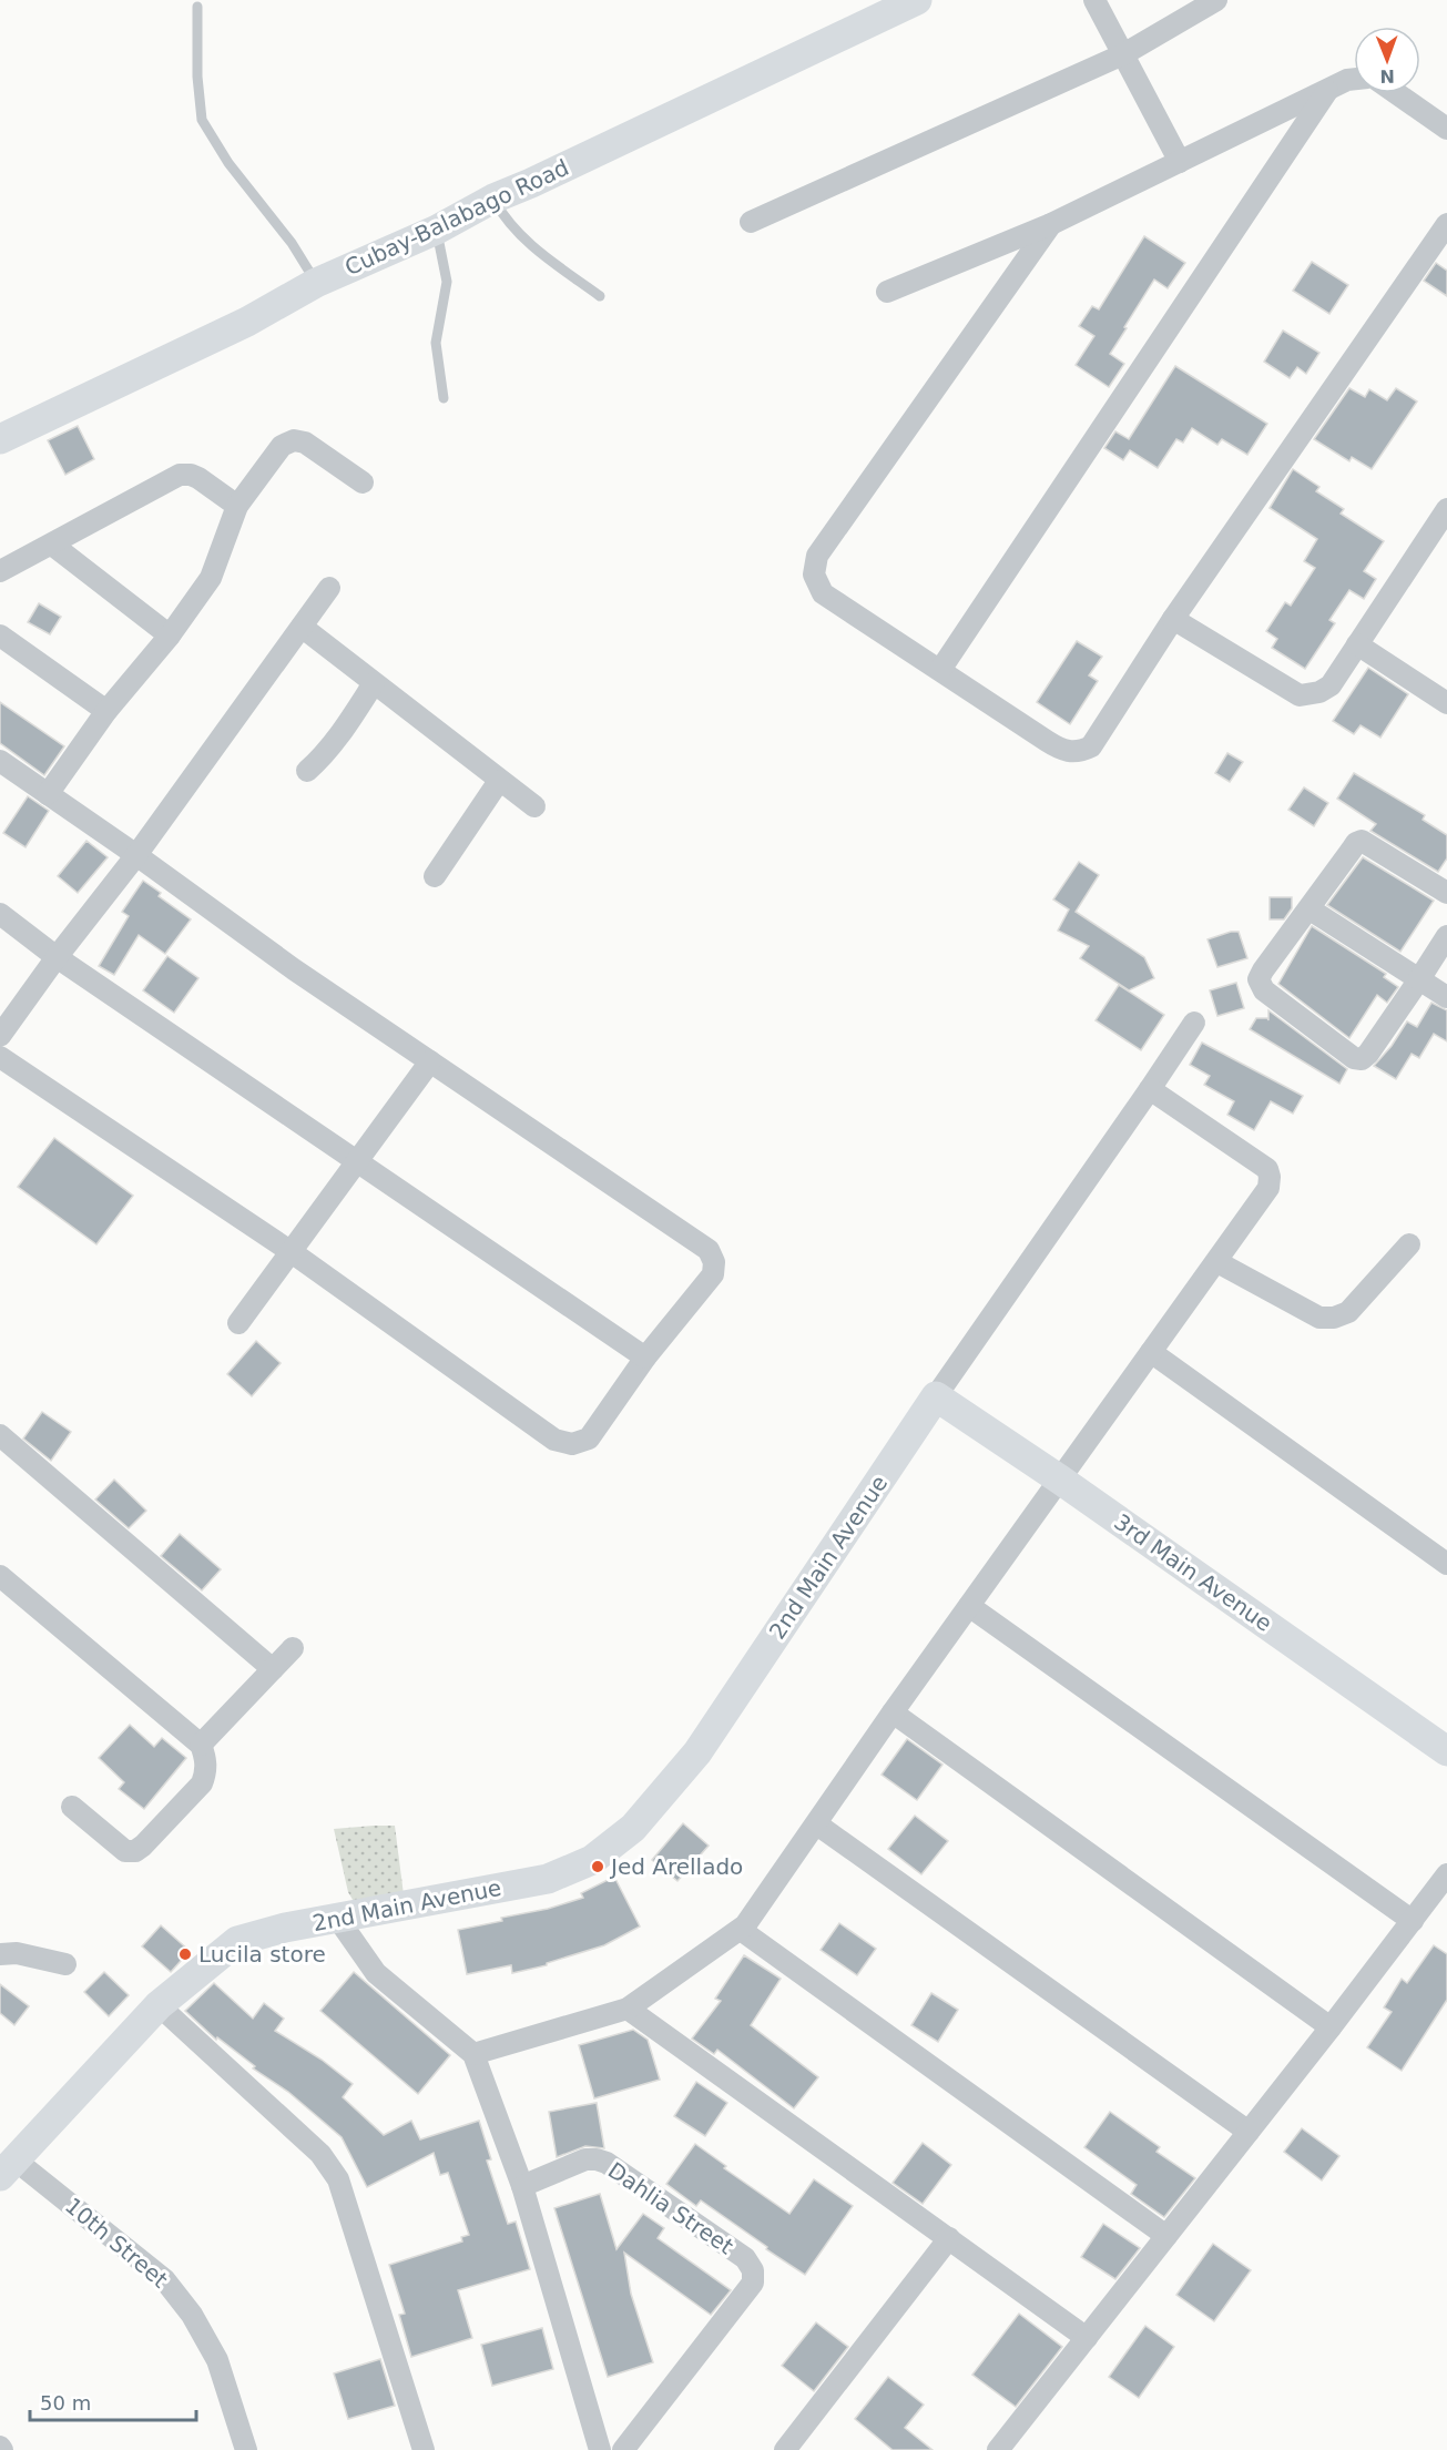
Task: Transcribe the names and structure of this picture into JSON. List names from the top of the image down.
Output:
{
  "streets": {
    "street": [
      "Cubay-Balabago Road",
      "2nd Main Avenue",
      "3rd Main Avenue",
      "Dahlia Street",
      "10th Street"
    ]
  },
  "crossings": [
    ["2nd Main Avenue", "3rd Main Avenue"],
    ["2nd Main Avenue", "10th Street"]
  ],
  "places": ["Jed Arellado", "Lucila store"],
  "scale_bar": "50 m",
  "north": "bottom"
}
